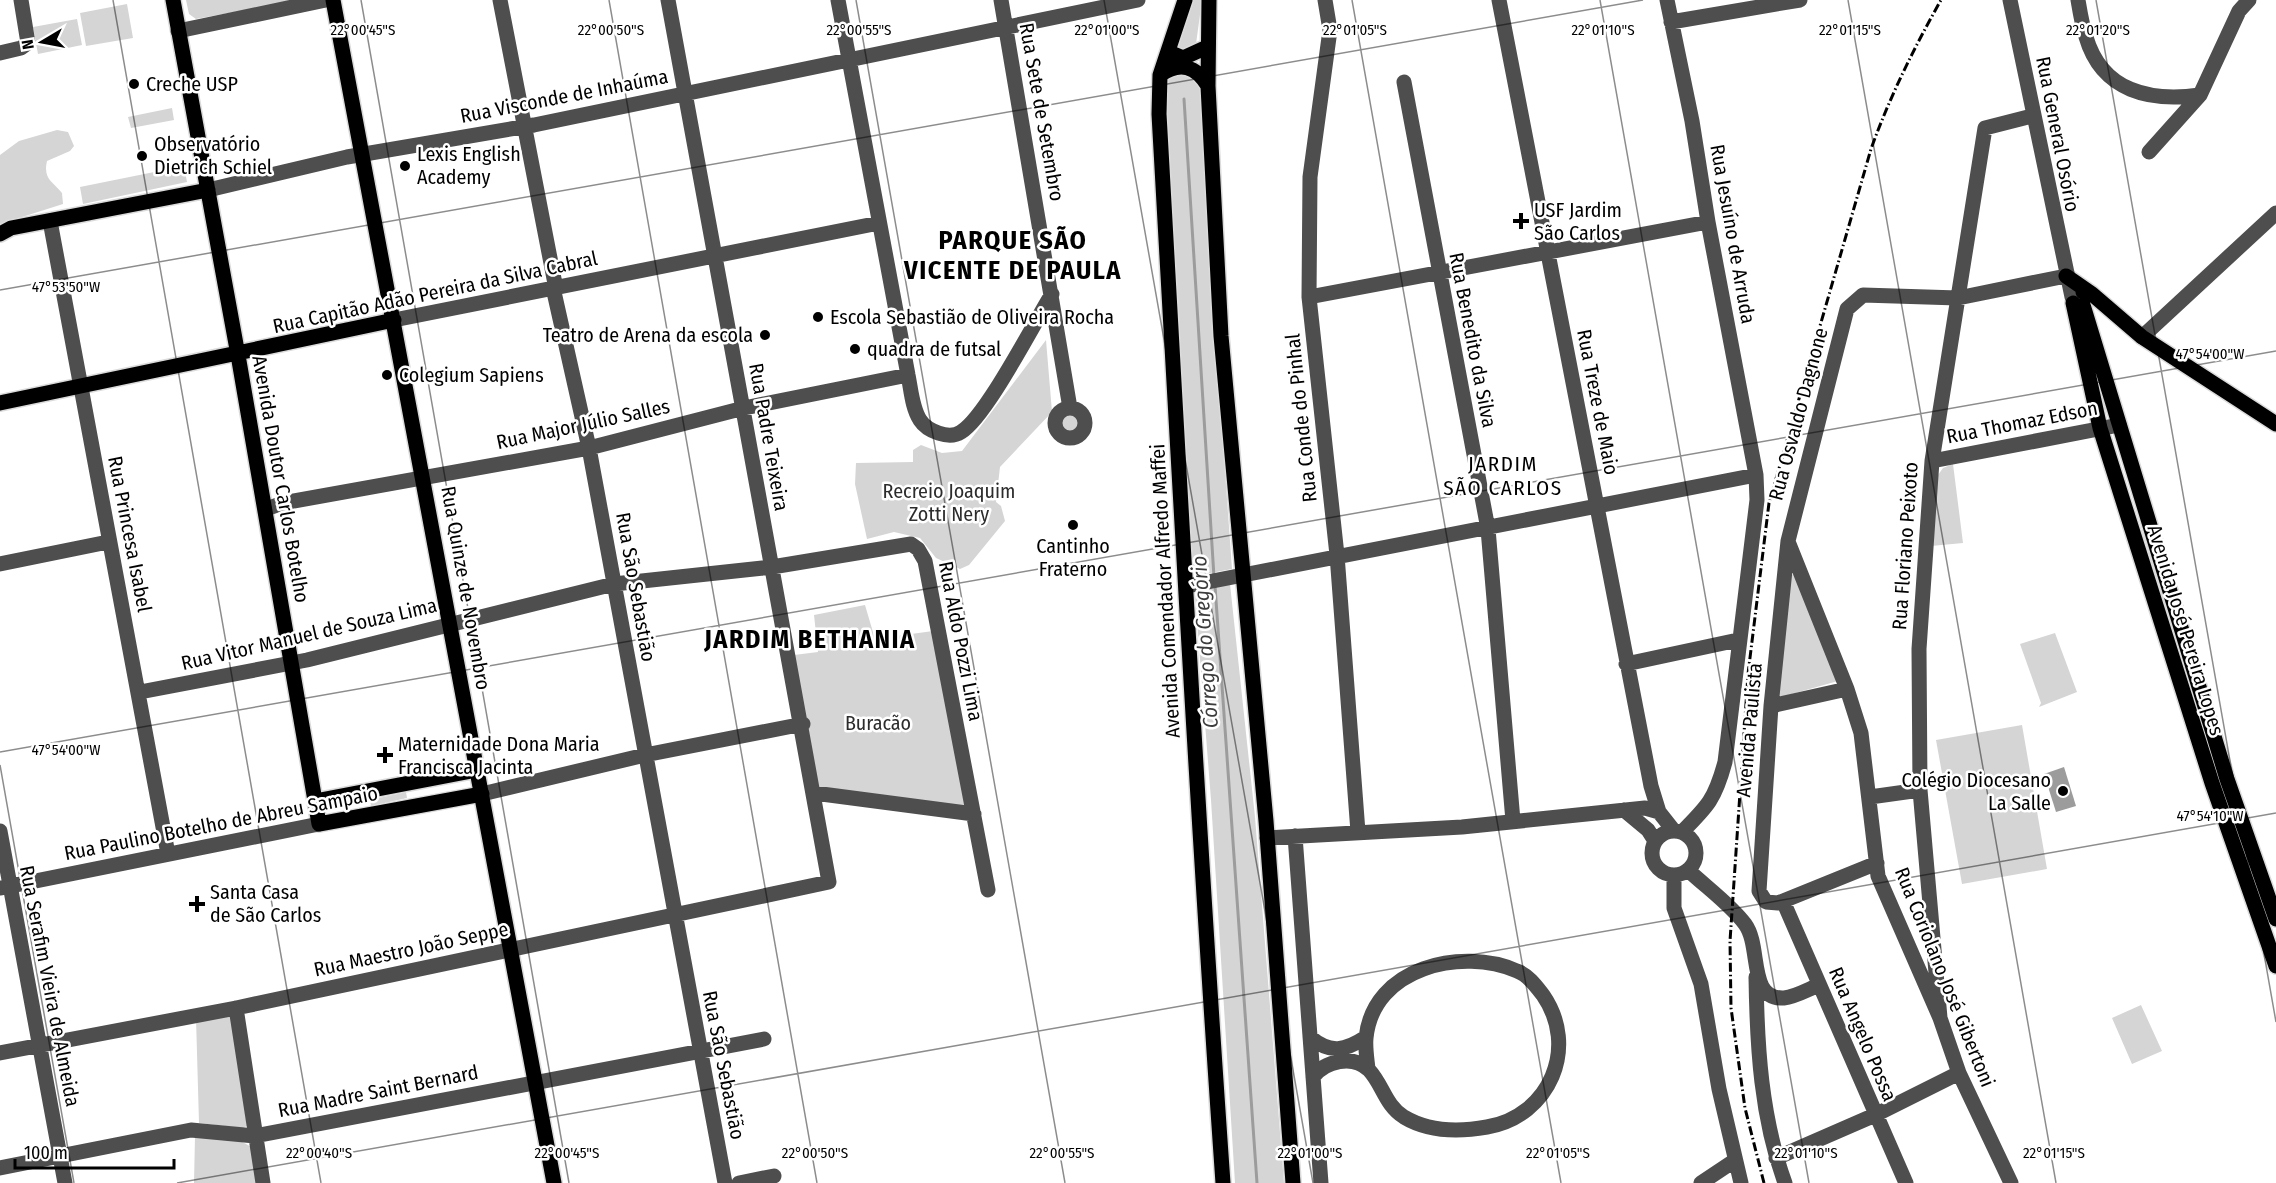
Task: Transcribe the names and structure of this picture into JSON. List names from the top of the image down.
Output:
{
  "streets": {
    "main road": [
      "Rua Visconde de Inhaúma",
      "Rua Capitão Adão Pereira da Silva Cabral",
      "Avenida Doutor Carlos Botelho",
      "Rua Quinze de Novembro",
      "Avenida Comendador Alfredo Maffei",
      "Avenida José Pereira Lopes",
      "Rua Paulino Botelho de Abreu Sampaio"
    ],
    "street": [
      "Rua Sete de Setembro",
      "Rua General Osório",
      "Rua Jesuíno de Arruda",
      "Rua Benedito da Silva",
      "Rua Treze de Maio",
      "Rua Osvaldo Dagnone",
      "Rua Conde do Pinhal",
      "Rua Thomaz Edson",
      "Rua Major Júlio Salles",
      "Rua Padre Teixeira",
      "Rua Princesa Isabel",
      "Rua Floriano Peixoto",
      "Rua São Sebastião",
      "Rua Vitor Manuel de Souza Lima",
      "Rua Aldo Pozzi Lima",
      "Avenida Paulista",
      "Rua Maestro João Seppe",
      "Rua Coriolano José Gibertoni",
      "Rua Serafim Vieira de Almeida",
      "Rua Angelo Possa",
      "Rua Madre Saint Bernard"
    ]
  },
  "crossings": [
    ["Rua Visconde de Inhaúma", "Rua Sete de Setembro"],
    ["Rua Visconde de Inhaúma", "Rua Padre Teixeira"],
    ["Rua Visconde de Inhaúma", "Avenida Doutor Carlos Botelho"],
    ["Rua Visconde de Inhaúma", "Rua Princesa Isabel"],
    ["Rua Visconde de Inhaúma", "Rua São Sebastião"],
    ["Rua Visconde de Inhaúma", "Rua Quinze de Novembro"],
    ["Rua General Osório", "Rua Floriano Peixoto"],
    ["Rua General Osório", "Avenida José Pereira Lopes"],
    ["Rua Jesuíno de Arruda", "Avenida Paulista"],
    ["Rua Capitão Adão Pereira da Silva Cabral", "Rua Padre Teixeira"],
    ["Rua Capitão Adão Pereira da Silva Cabral", "Avenida Doutor Carlos Botelho"],
    ["Rua Capitão Adão Pereira da Silva Cabral", "Rua Princesa Isabel"],
    ["Rua Capitão Adão Pereira da Silva Cabral", "Rua São Sebastião"],
    ["Rua Capitão Adão Pereira da Silva Cabral", "Rua Quinze de Novembro"],
    ["Rua Treze de Maio", "Avenida Paulista"],
    ["Rua Osvaldo Dagnone", "Rua Floriano Peixoto"],
    ["Rua Osvaldo Dagnone", "Avenida Paulista"],
    ["Rua Osvaldo Dagnone", "Rua Coriolano José Gibertoni"],
    ["Rua Thomaz Edson", "Rua Floriano Peixoto"],
    ["Rua Thomaz Edson", "Avenida José Pereira Lopes"],
    ["Rua Major Júlio Salles", "Rua Padre Teixeira"],
    ["Rua Major Júlio Salles", "Avenida Doutor Carlos Botelho"],
    ["Rua Major Júlio Salles", "Rua São Sebastião"],
    ["Rua Major Júlio Salles", "Rua Quinze de Novembro"],
    ["Rua Padre Teixeira", "Rua Vitor Manuel de Souza Lima"],
    ["Rua Padre Teixeira", "Rua Aldo Pozzi Lima"],
    ["Rua Padre Teixeira", "Rua Paulino Botelho de Abreu Sampaio"],
    ["Rua Padre Teixeira", "Rua Maestro João Seppe"],
    ["Avenida Doutor Carlos Botelho", "Rua Vitor Manuel de Souza Lima"],
    ["Avenida Doutor Carlos Botelho", "Rua Paulino Botelho de Abreu Sampaio"],
    ["Rua Princesa Isabel", "Rua Vitor Manuel de Souza Lima"],
    ["Rua Princesa Isabel", "Rua Paulino Botelho de Abreu Sampaio"],
    ["Rua Floriano Peixoto", "Rua Coriolano José Gibertoni"],
    ["Rua São Sebastião", "Rua Vitor Manuel de Souza Lima"],
    ["Rua São Sebastião", "Rua Paulino Botelho de Abreu Sampaio"],
    ["Rua São Sebastião", "Rua Maestro João Seppe"],
    ["Rua São Sebastião", "Rua Madre Saint Bernard"],
    ["Rua Quinze de Novembro", "Rua Vitor Manuel de Souza Lima"],
    ["Rua Quinze de Novembro", "Rua Paulino Botelho de Abreu Sampaio"],
    ["Rua Quinze de Novembro", "Rua Maestro João Seppe"],
    ["Rua Quinze de Novembro", "Rua Madre Saint Bernard"],
    ["Rua Vitor Manuel de Souza Lima", "Rua Aldo Pozzi Lima"],
    ["Avenida Paulista", "Rua Coriolano José Gibertoni"],
    ["Avenida Paulista", "Rua Angelo Possa"],
    ["Rua Paulino Botelho de Abreu Sampaio", "Rua Serafim Vieira de Almeida"],
    ["Rua Maestro João Seppe", "Rua Serafim Vieira de Almeida"],
    ["Rua Serafim Vieira de Almeida", "Rua Madre Saint Bernard"]
  ],
  "districts": ["PARQUE SÃO VICENTE DE PAULA", "JARDIM SÃO CARLOS", "JARDIM BETHANIA"],
  "water": ["Córrego do Gregório"],
  "parks": ["Recreio Joaquim Zotti Nery", "Buracão"],
  "places": {
    "other": [
      "Creche USP",
      "Observatório Dietrich Schiel",
      "Lexis English Academy",
      "Escola Sebastião de Oliveira Rocha",
      "Teatro de Arena da escola",
      "quadra de futsal",
      "Colegium Sapiens",
      "Cantinho Fraterno",
      "Colégio Diocesano La Salle"
    ],
    "health": ["USF Jardim São Carlos", "Maternidade Dona Maria Francisca Jacinta", "Santa Casa de São Carlos"]
  },
  "scale_bar": "100 m",
  "north": "left",
  "coordinates": [
    "22°01'20\"S",
    "22°00'45\"S",
    "22°00'50\"S",
    "22°00'55\"S",
    "22°01'00\"S",
    "22°01'05\"S",
    "22°01'10\"S",
    "22°01'15\"S",
    "47°53'50\"W",
    "47°54'00\"W",
    "47°54'10\"W",
    "22°00'40\"S"
  ]
}
